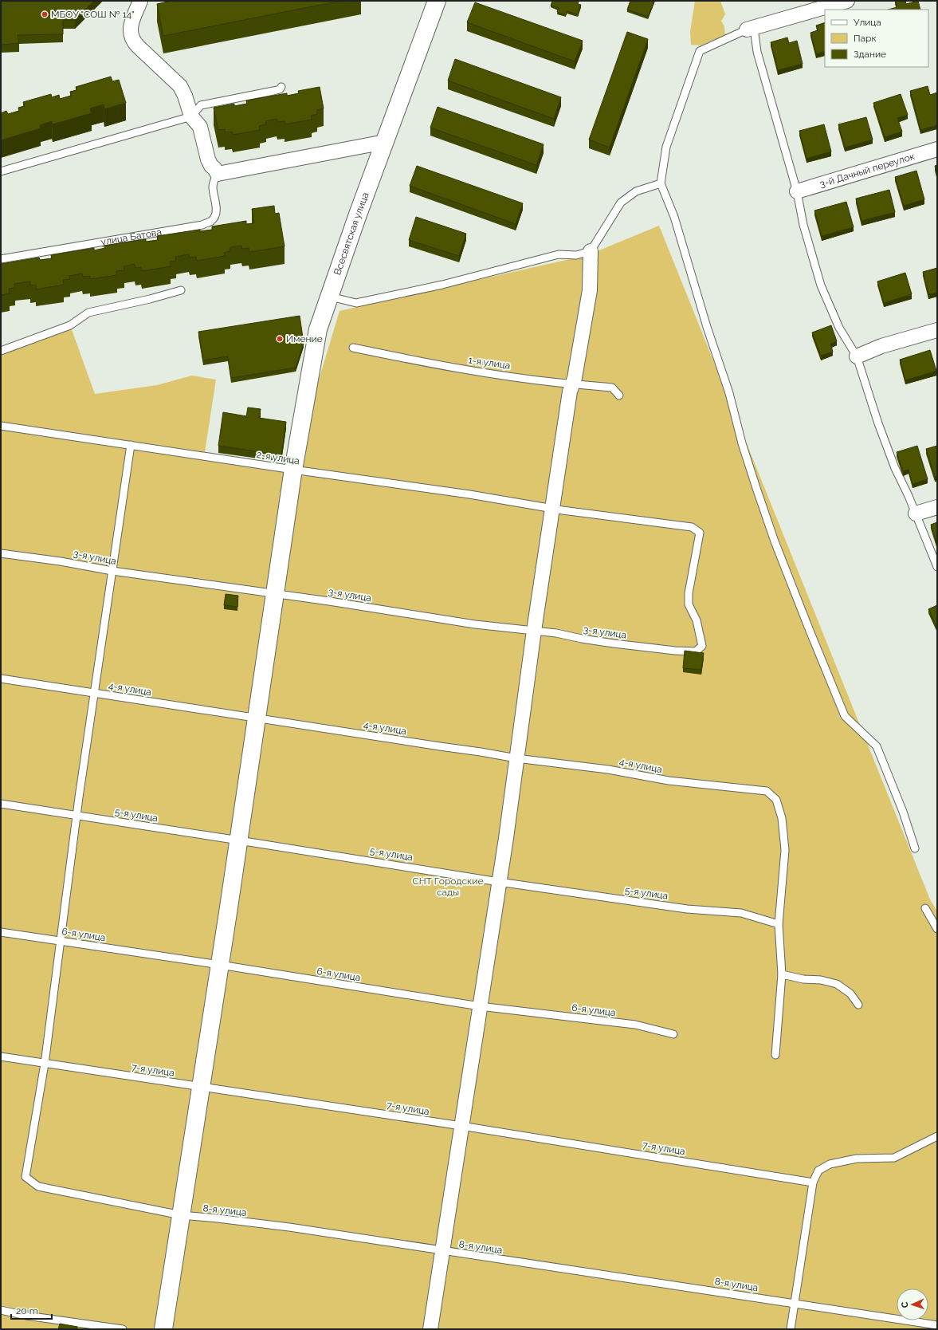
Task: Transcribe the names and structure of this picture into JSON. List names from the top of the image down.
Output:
{
  "streets": {
    "street": ["3-й Дачный переулок", "Всесвятская улица"],
    "lane": [
      "улица Батова",
      "1-я улица",
      "2-я улица",
      "3-я улица",
      "4-я улица",
      "5-я улица",
      "6-я улица",
      "7-я улица",
      "8-я улица"
    ]
  },
  "crossings": [
    ["Всесвятская улица", "2-я улица"],
    ["Всесвятская улица", "3-я улица"],
    ["Всесвятская улица", "4-я улица"],
    ["Всесвятская улица", "5-я улица"],
    ["Всесвятская улица", "6-я улица"],
    ["Всесвятская улица", "7-я улица"],
    ["Всесвятская улица", "8-я улица"],
    ["2-я улица", "3-я улица"],
    ["4-я улица", "5-я улица"],
    ["7-я улица", "8-я улица"]
  ],
  "parks": ["СНТ Городские сады"],
  "places": ["МБОУ \"СОШ № 14\"", "Имение"],
  "legend": ["Улица", "Парк", "Здание"],
  "scale_bar": "20 m",
  "north": "left"
}
